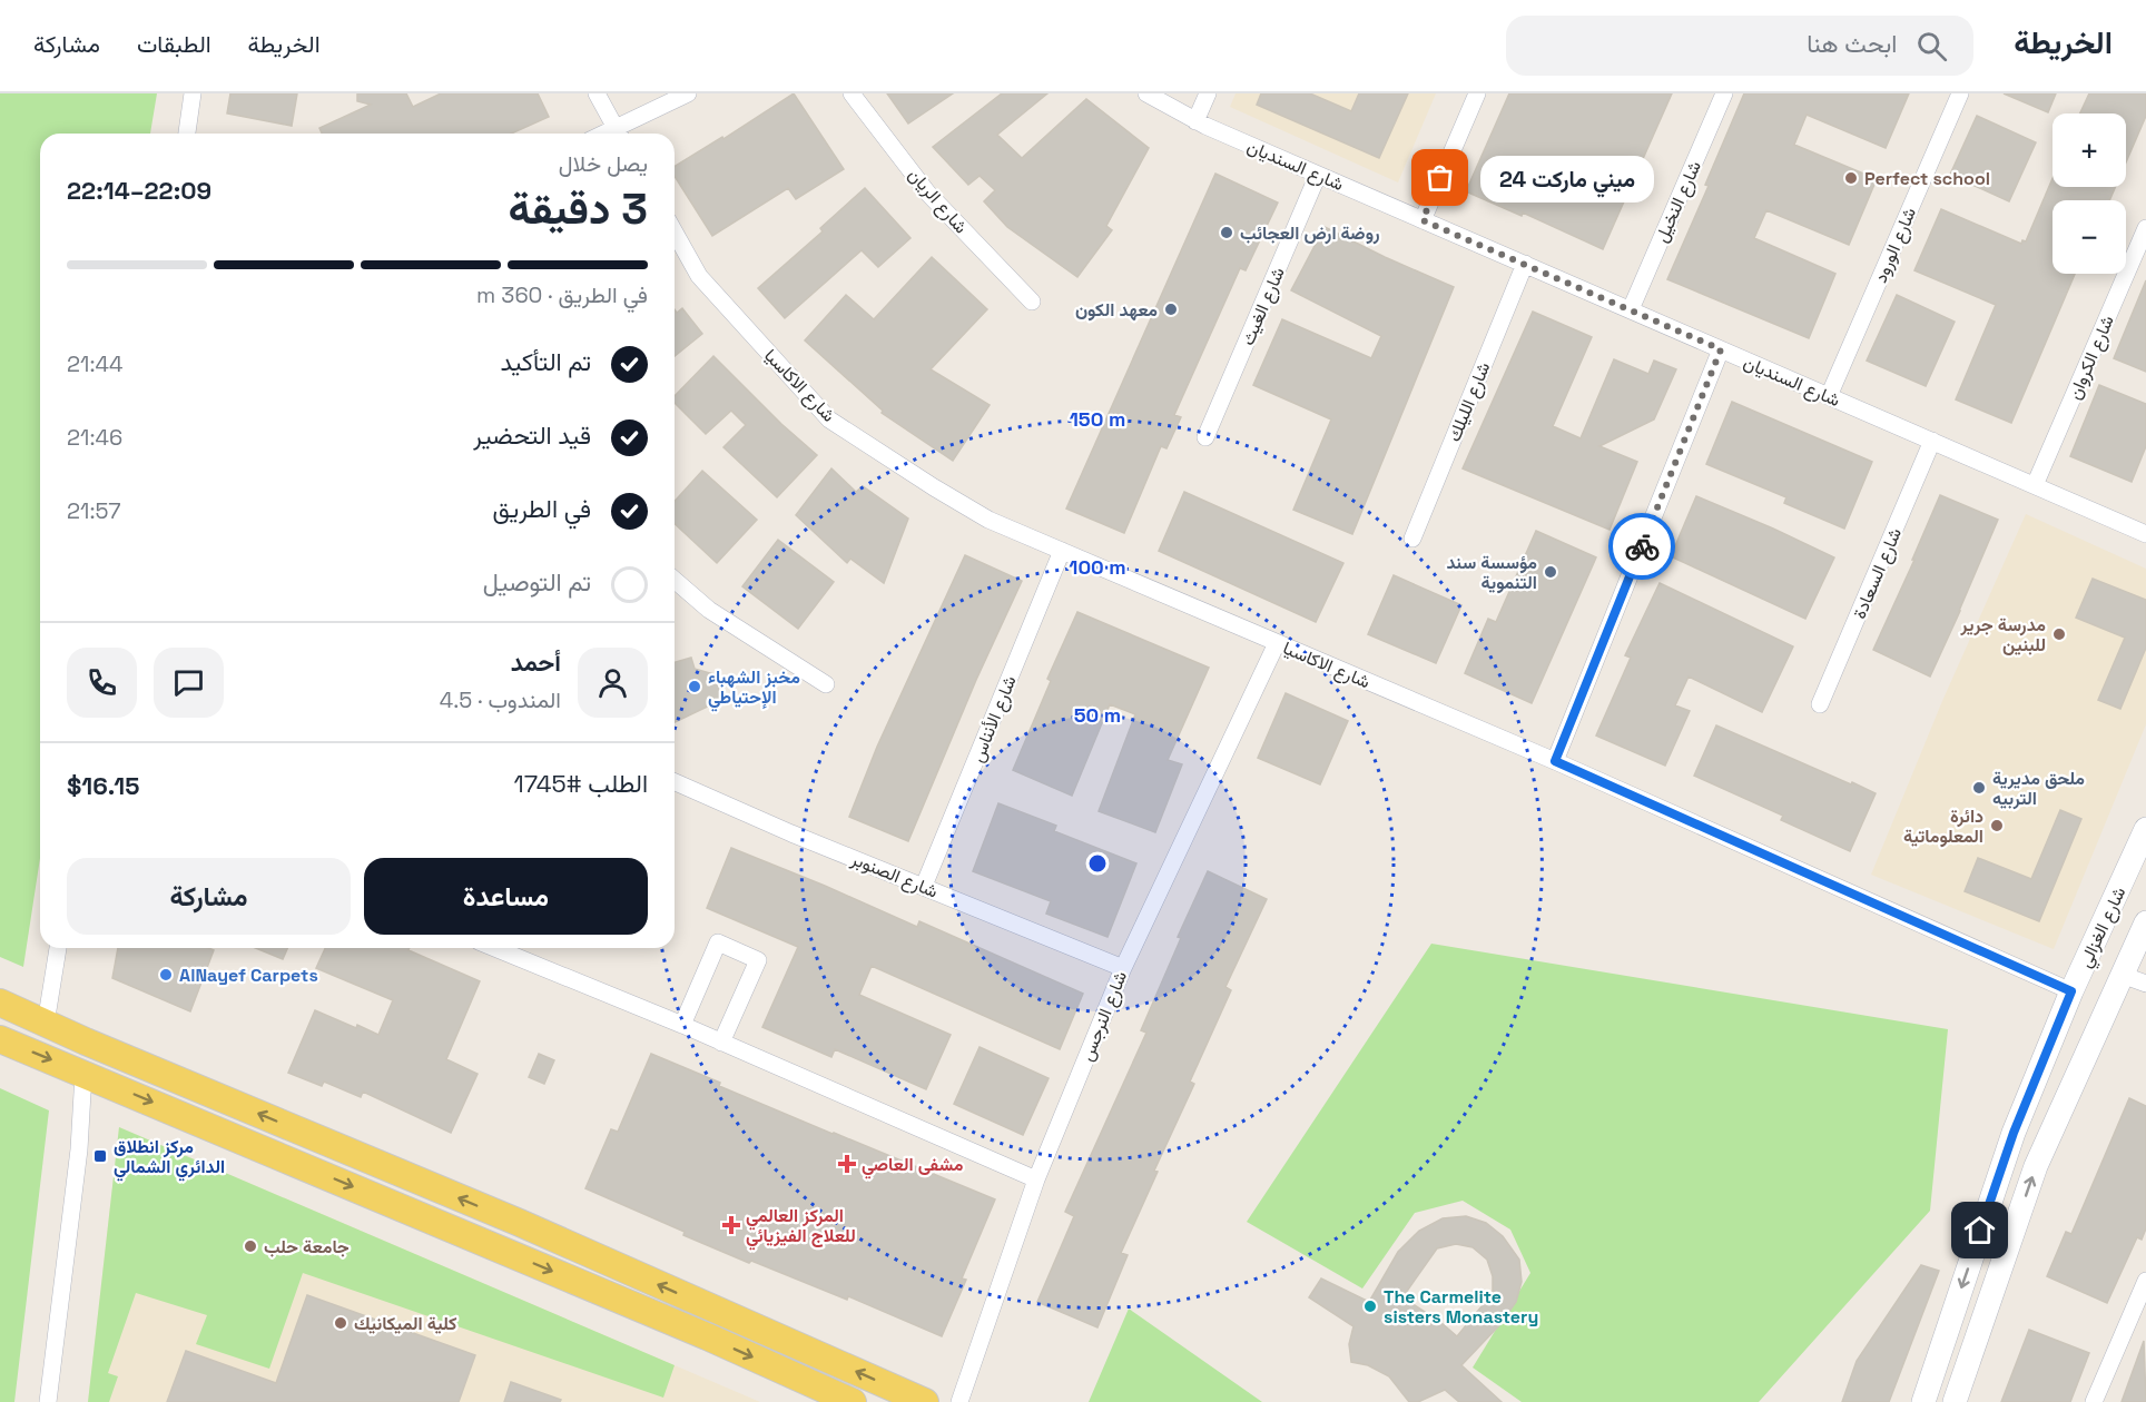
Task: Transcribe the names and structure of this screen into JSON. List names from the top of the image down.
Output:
{
  "streets": {
    "main road": ["شارع الغزالي"],
    "street": [
      "شارع السنديان",
      "شارع الريان",
      "شارع النخيل",
      "شارع الورود",
      "شارع الغيث",
      "شارع الكروان",
      "شارع الاكاسيا",
      "شارع الليلك",
      "شارع السعادة",
      "شارع الأنناس",
      "شارع الصنوبر",
      "شارع النرجس"
    ]
  },
  "crossings": [
    ["شارع السنديان", "شارع النخيل"],
    ["شارع السنديان", "شارع الورود"],
    ["شارع السنديان", "شارع الغيث"],
    ["شارع السنديان", "شارع الكروان"],
    ["شارع السنديان", "شارع الليلك"],
    ["شارع السنديان", "شارع السعادة"],
    ["شارع الاكاسيا", "شارع الأنناس"],
    ["شارع الاكاسيا", "شارع الغزالي"],
    ["شارع الاكاسيا", "شارع النرجس"],
    ["شارع الأنناس", "شارع الصنوبر"],
    ["شارع الصنوبر", "شارع النرجس"]
  ],
  "places": {
    "other": [
      "ميني ماركت 24",
      "Perfect school",
      "روضة ارض العجائب",
      "معهد الكون",
      "مؤسسة سند التنموية",
      "مدرسة جرير للبنين",
      "مخبز الشهباء الإحتياطي",
      "ملحق مديرية التربيه",
      "دائرة المعلوماتية",
      "AlNayef Carpets",
      "جامعة حلب",
      "The Carmelite sisters Monastery",
      "كلية الميكانيك"
    ],
    "transit": ["مركز انطلاق الدائري الشمالي"],
    "health": ["مشفى العاصي", "المركز العالمي للعلاج الفيزيائي"]
  },
  "page": {
    "header": "الخريطة",
    "search": "ابحث هنا",
    "nav": ["الخريطة", "الطبقات", "مشاركة"],
    "map_buttons": ["+", "−"],
    "heading": ["3 دقيقة", "يصل خلال", "22:09–22:14"],
    "panel": [
      "أحمد",
      "المندوب · 4.5",
      "الطلب #1745",
      "$16.15"
    ],
    "bubble": "ميني ماركت 24",
    "bar": "في الطريق · 360 m",
    "list": [
      ["تم التأكيد", "21:44"],
      ["قيد التحضير", "21:46"],
      ["في الطريق", "21:57"],
      "تم التوصيل"
    ],
    "buttons": ["مساعدة", "مشاركة"]
  },
  "rings": ["150 m", "100 m", "50 m"]
}
